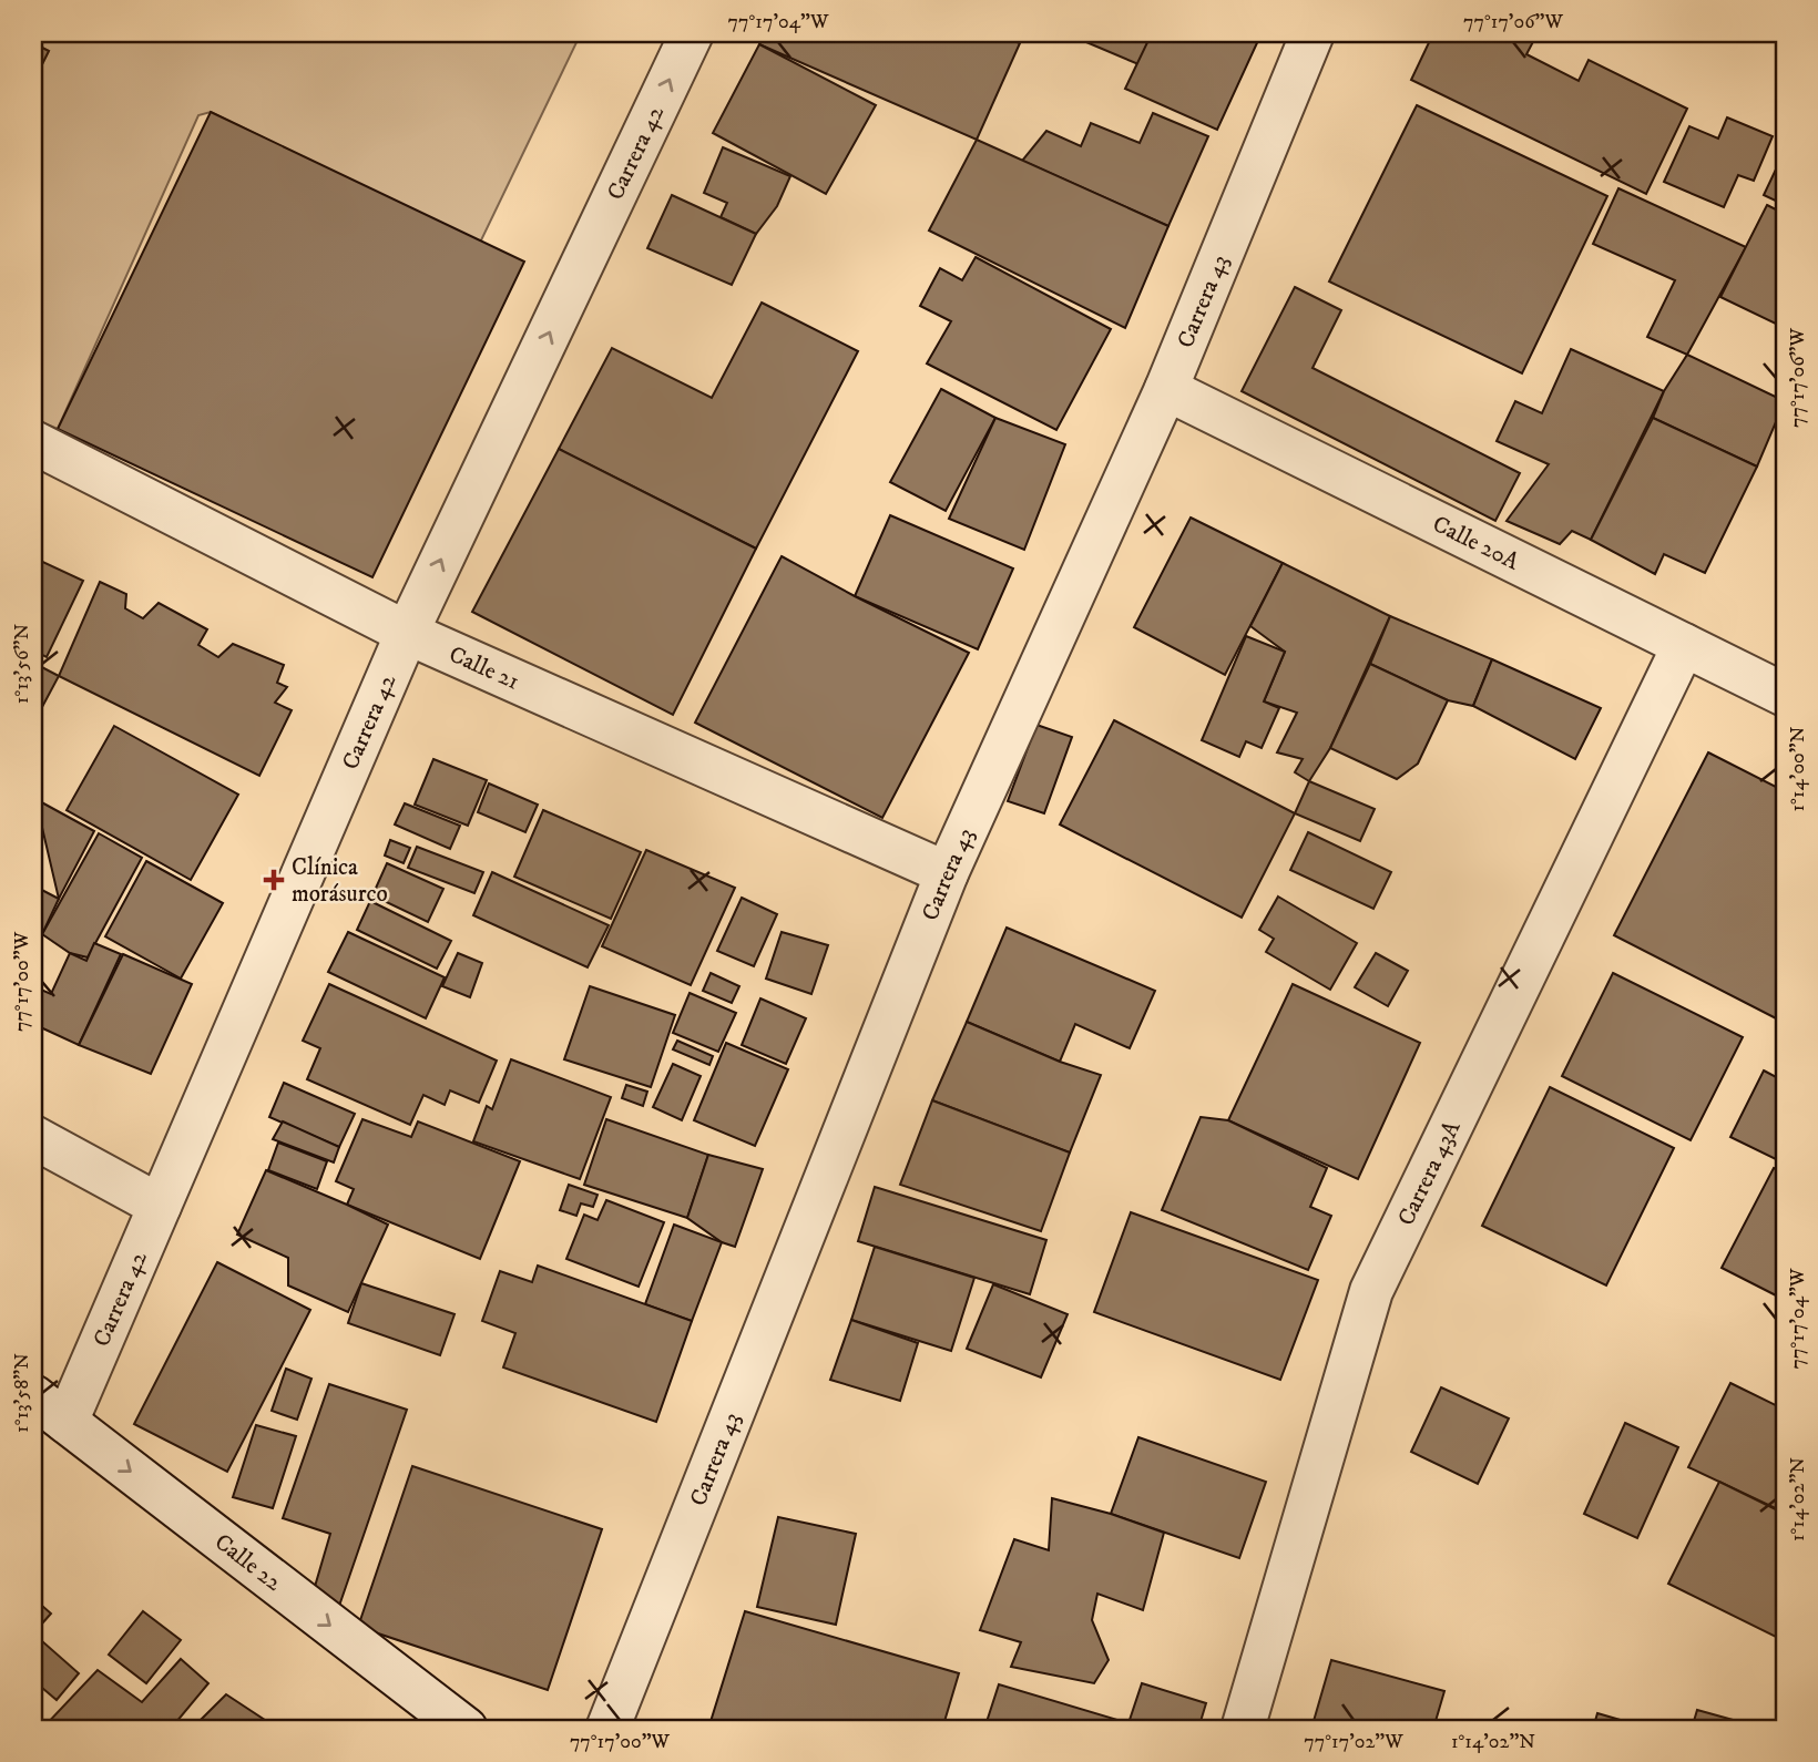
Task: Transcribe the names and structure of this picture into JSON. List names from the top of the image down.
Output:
{
  "streets": {
    "street": [
      "Carrera 42",
      "Carrera 43",
      "Calle 20A",
      "Calle 21",
      "Carrera 43A",
      "Calle 22"
    ]
  },
  "crossings": [
    ["Carrera 42", "Calle 21"],
    ["Carrera 42", "Calle 22"],
    ["Carrera 43", "Calle 20A"],
    ["Carrera 43", "Calle 21"],
    ["Calle 20A", "Carrera 43A"]
  ],
  "one_way": ["Carrera 42", "Calle 22"],
  "places": {
    "health": ["Clínica morásurco"]
  },
  "coordinates": [
    "77°17'04\"W",
    "77°17'06\"W",
    "1°13'56\"N",
    "1°14'00\"N",
    "77°17'00\"W",
    "1°13'58\"N",
    "1°14'02\"N",
    "77°17'02\"W"
  ]
}
